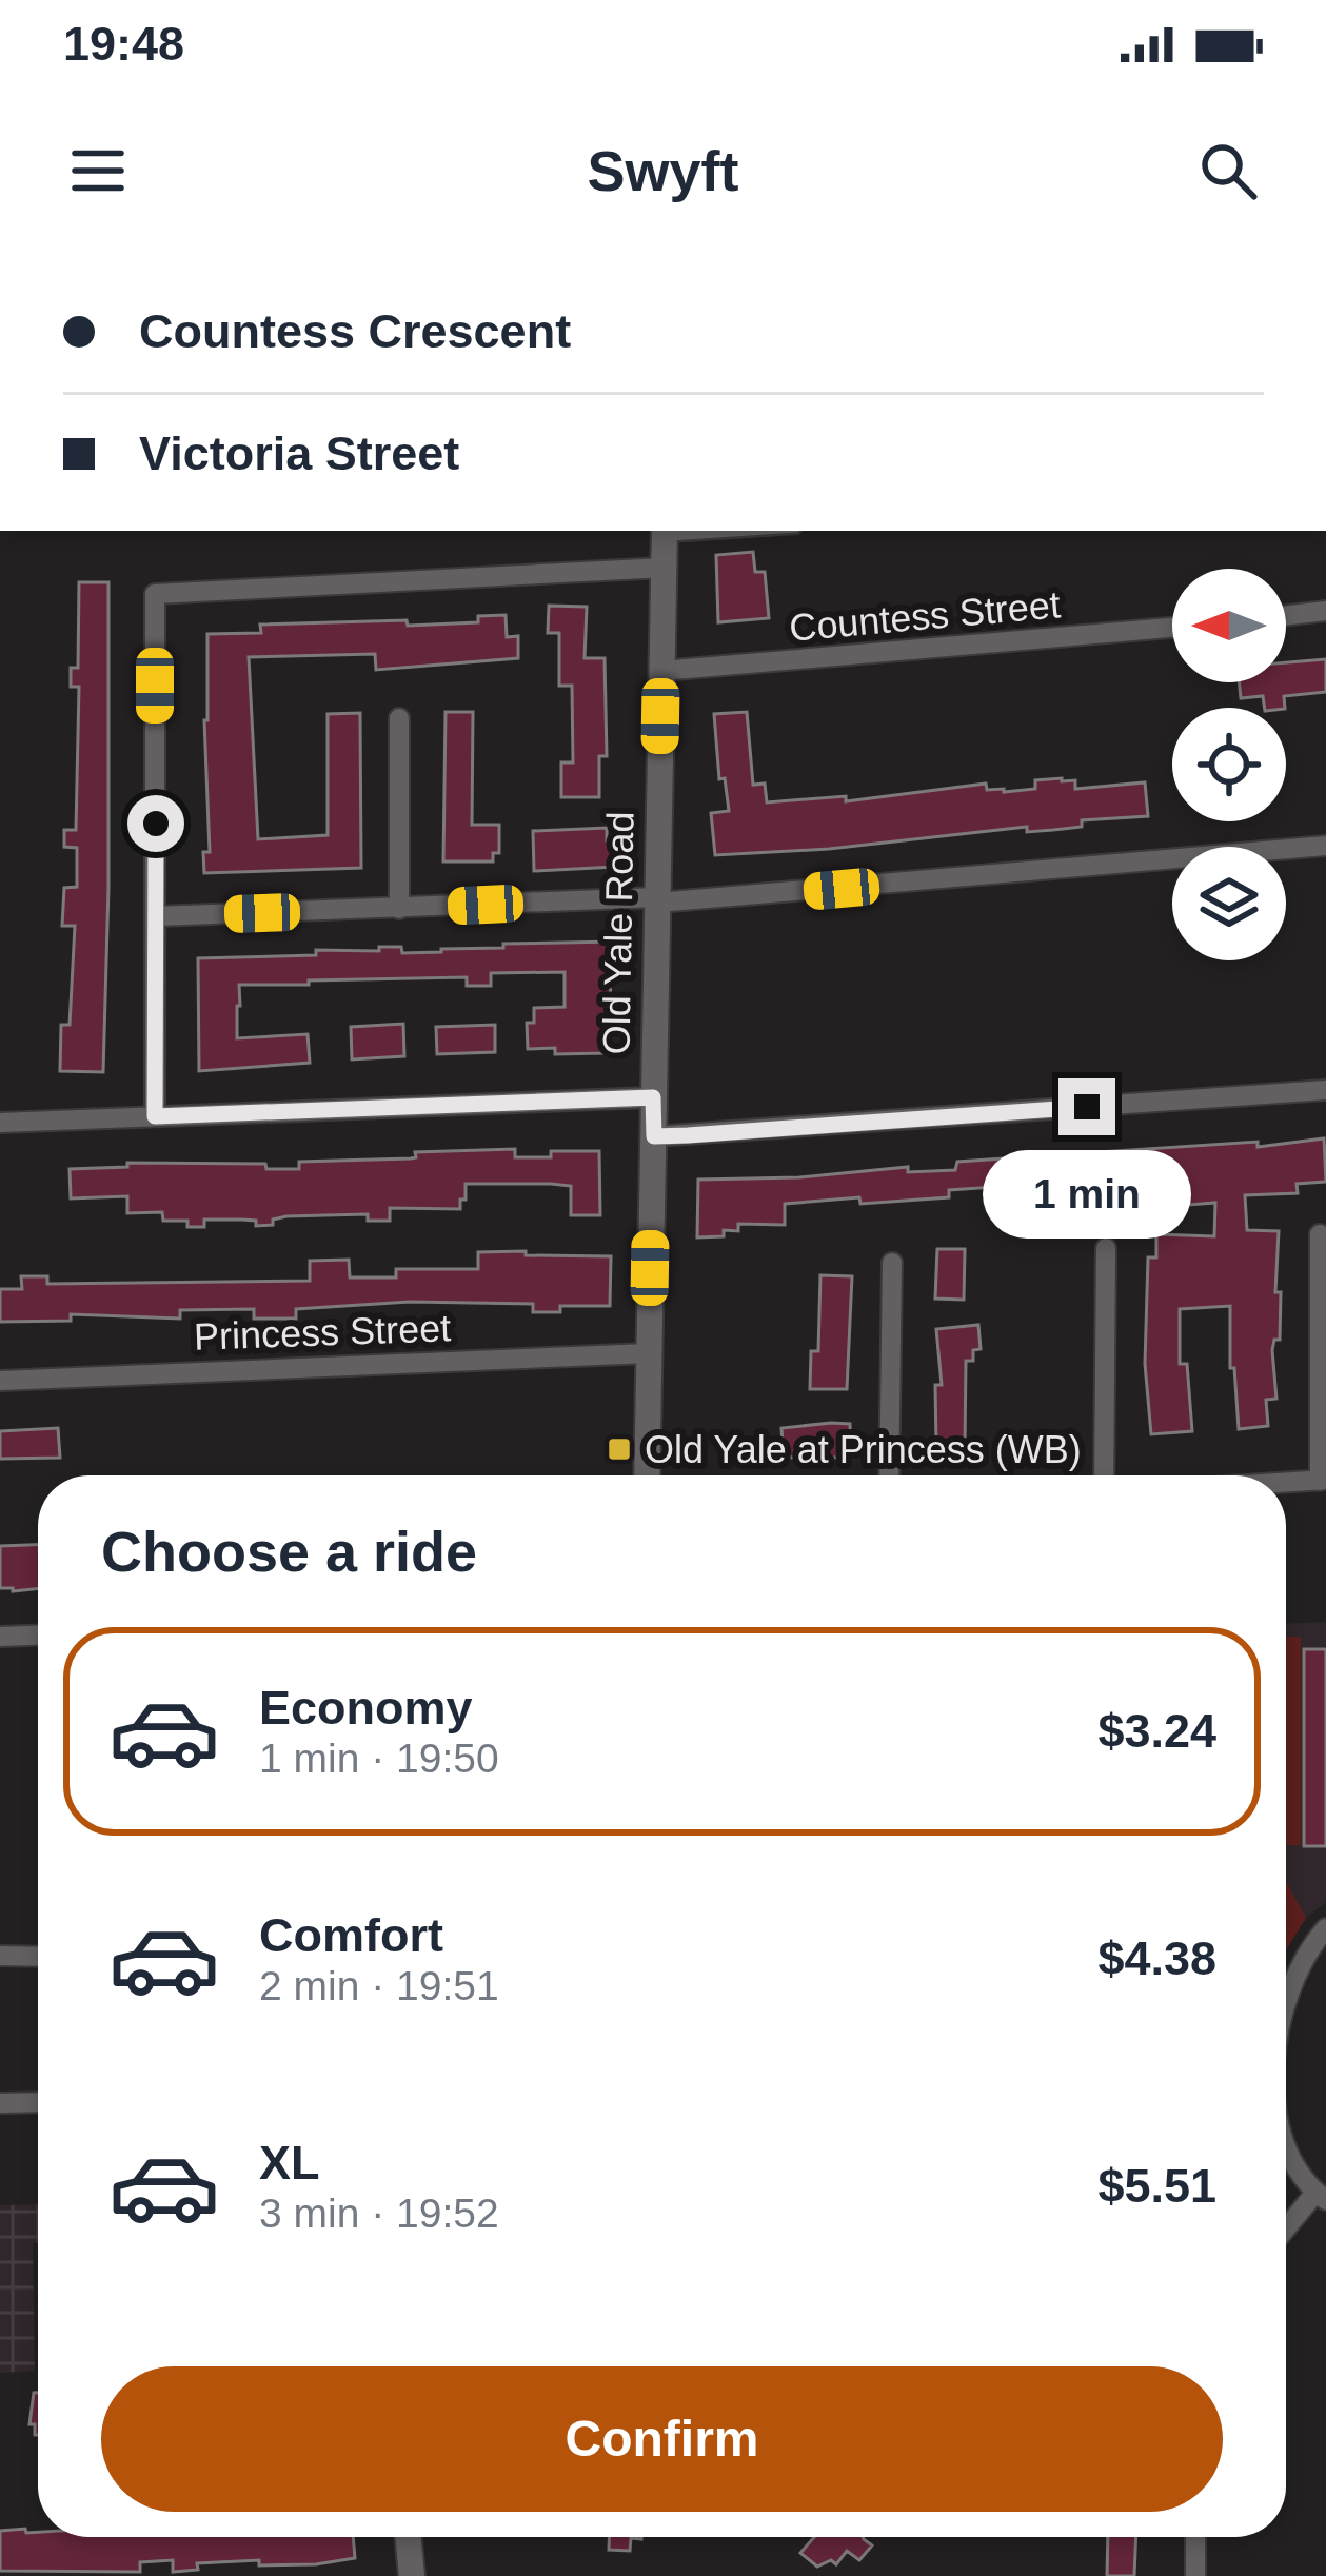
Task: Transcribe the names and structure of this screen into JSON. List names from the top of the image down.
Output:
{
  "streets": {
    "street": ["Countess Street", "Old Yale Road", "Princess Street"]
  },
  "crossings": [
    ["Countess Street", "Old Yale Road"],
    ["Old Yale Road", "Princess Street"]
  ],
  "places": {
    "transit": ["Old Yale at Princess (WB)"]
  },
  "north": "left",
  "page": {
    "status": "19:48",
    "header": "Swyft",
    "banner": ["Countess Crescent", "Victoria Street"],
    "bubble": "1 min",
    "heading": "Choose a ride",
    "list": [
      {
        "name": "Economy",
        "note": "1 min · 19:50",
        "value": "$3.24"
      },
      {
        "name": "Comfort",
        "note": "2 min · 19:51",
        "value": "$4.38"
      },
      {
        "name": "XL",
        "note": "3 min · 19:52",
        "value": "$5.51"
      }
    ],
    "buttons": "Confirm"
  }
}
